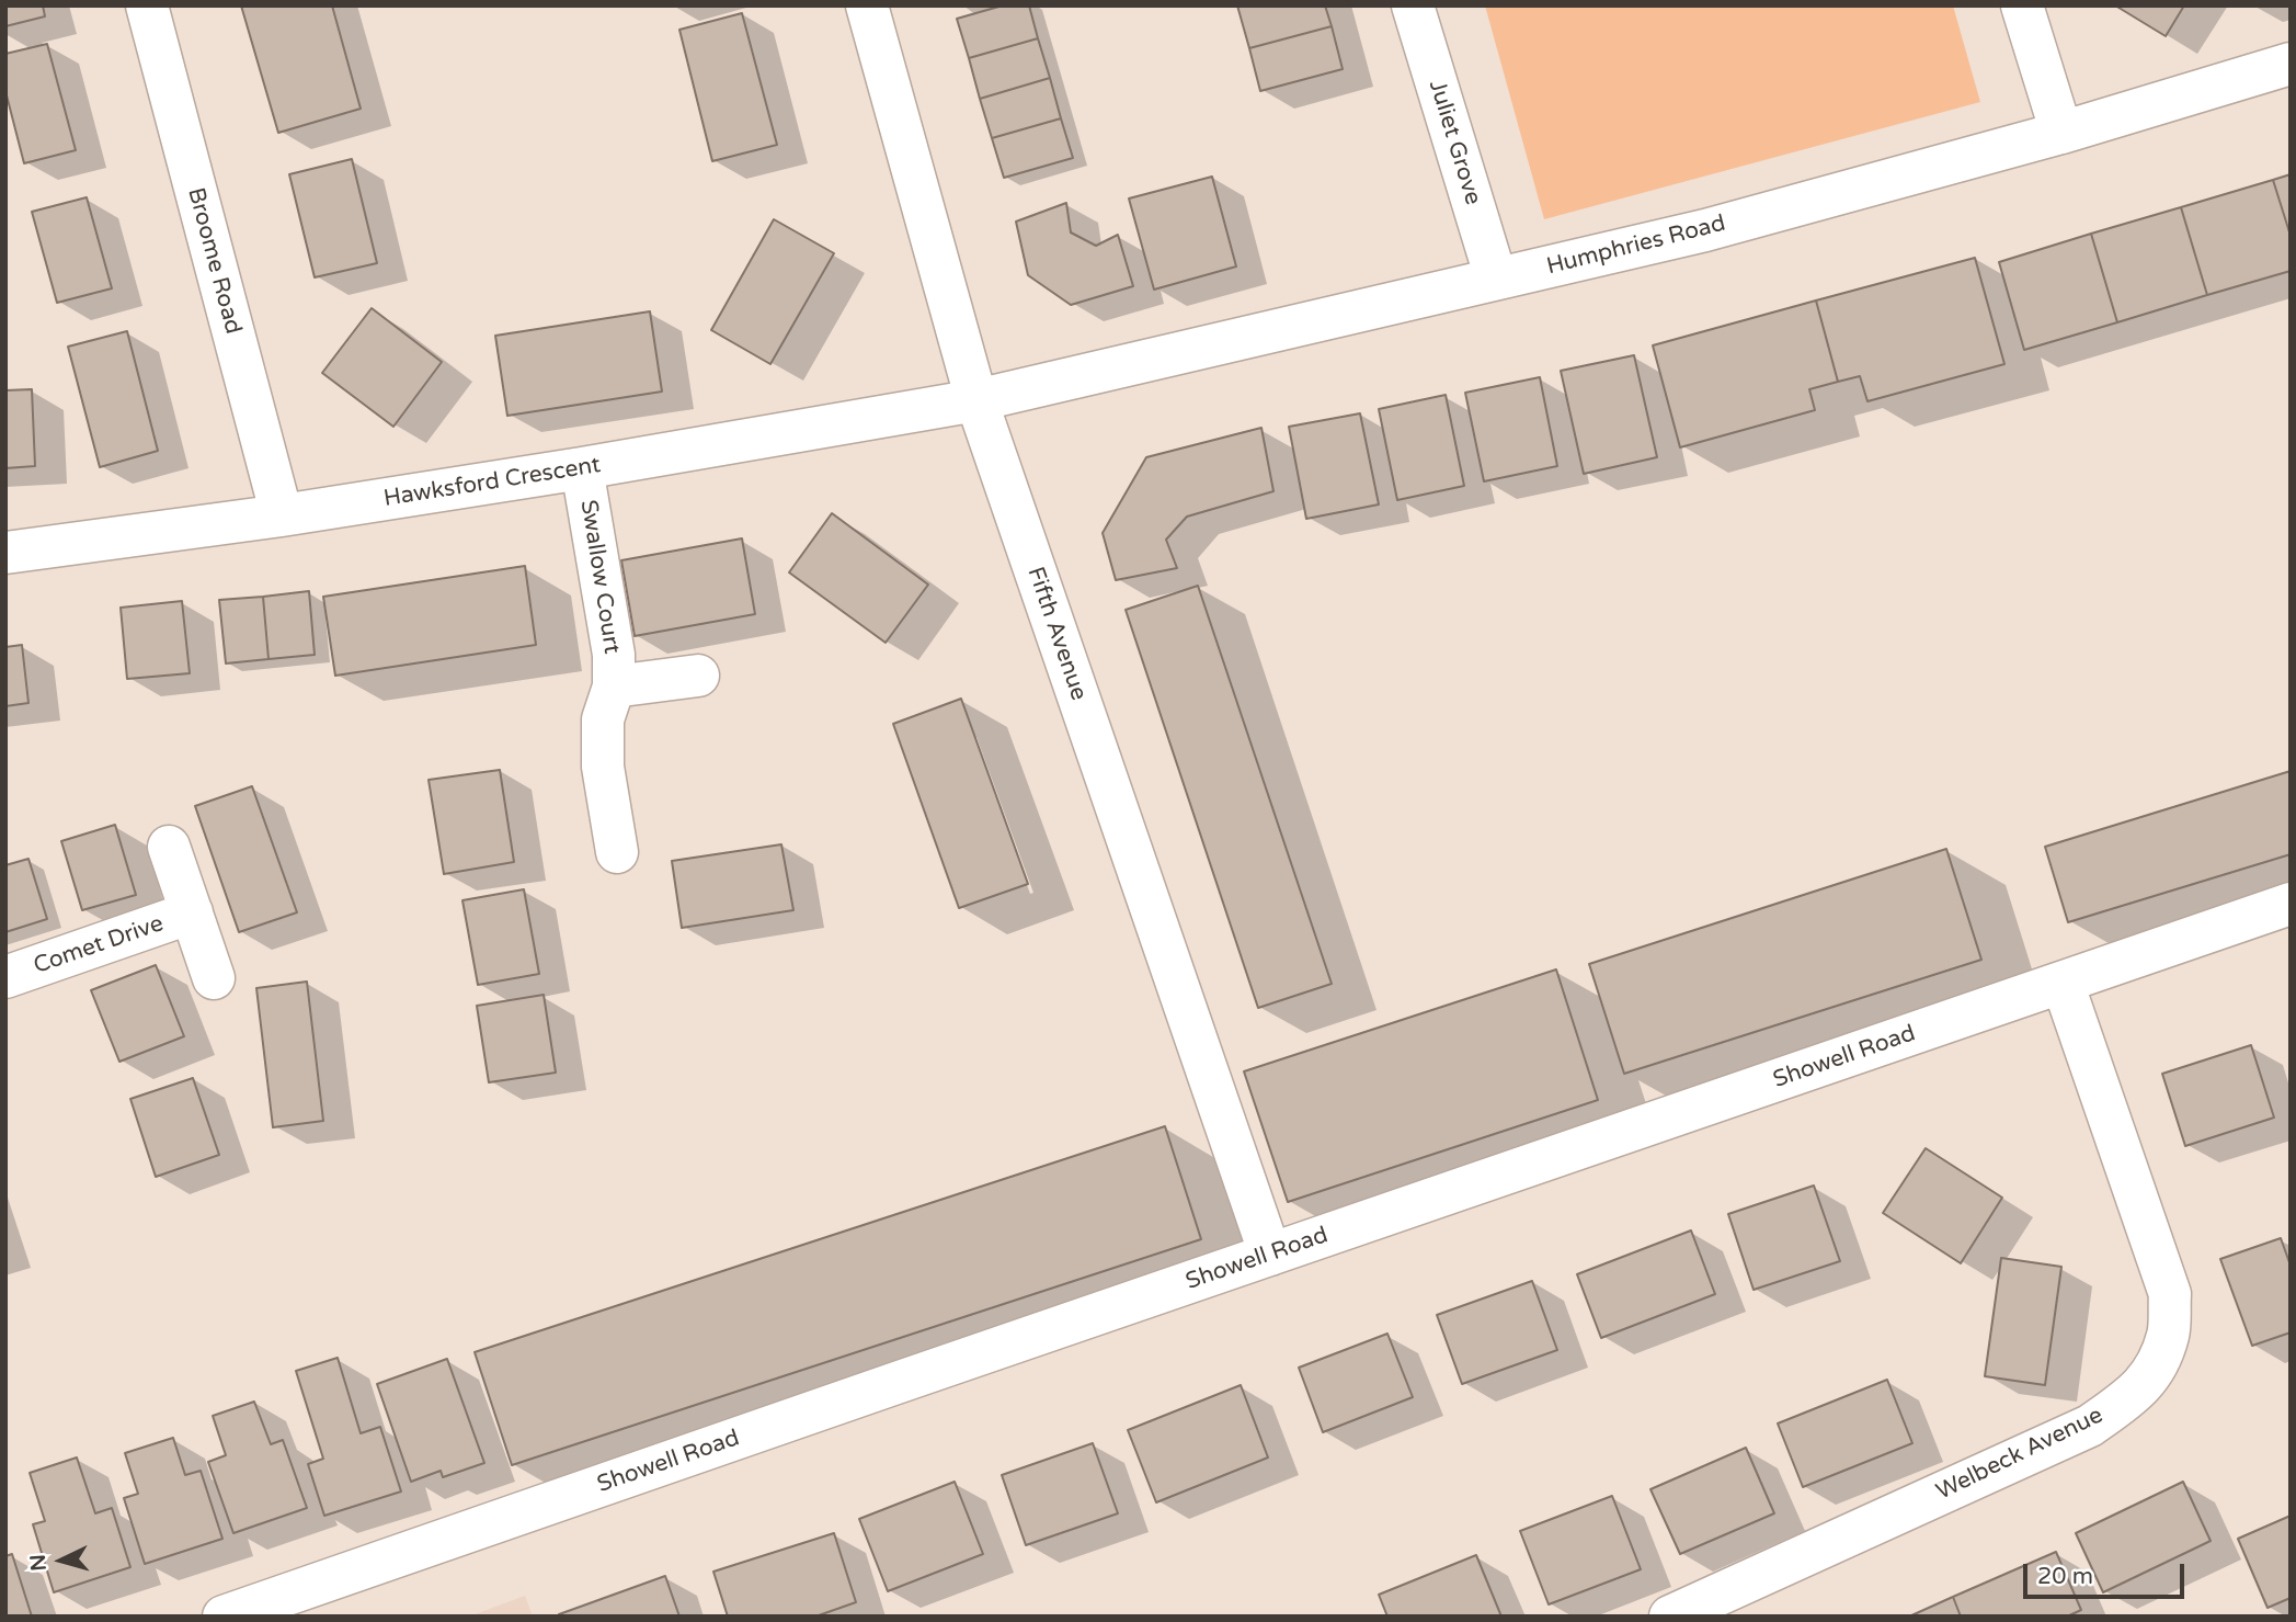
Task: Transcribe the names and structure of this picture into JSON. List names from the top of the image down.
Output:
{
  "streets": {
    "street": [
      "Juliet Grove",
      "Humphries Road",
      "Broome Road",
      "Hawksford Crescent",
      "Swallow Court",
      "Fifth Avenue",
      "Comet Drive",
      "Showell Road",
      "Welbeck Avenue"
    ]
  },
  "crossings": [
    ["Juliet Grove", "Humphries Road"],
    ["Humphries Road", "Hawksford Crescent"],
    ["Humphries Road", "Fifth Avenue"],
    ["Broome Road", "Hawksford Crescent"],
    ["Hawksford Crescent", "Swallow Court"],
    ["Hawksford Crescent", "Fifth Avenue"],
    ["Fifth Avenue", "Showell Road"],
    ["Showell Road", "Welbeck Avenue"]
  ],
  "scale_bar": "20 m",
  "north": "left"
}
